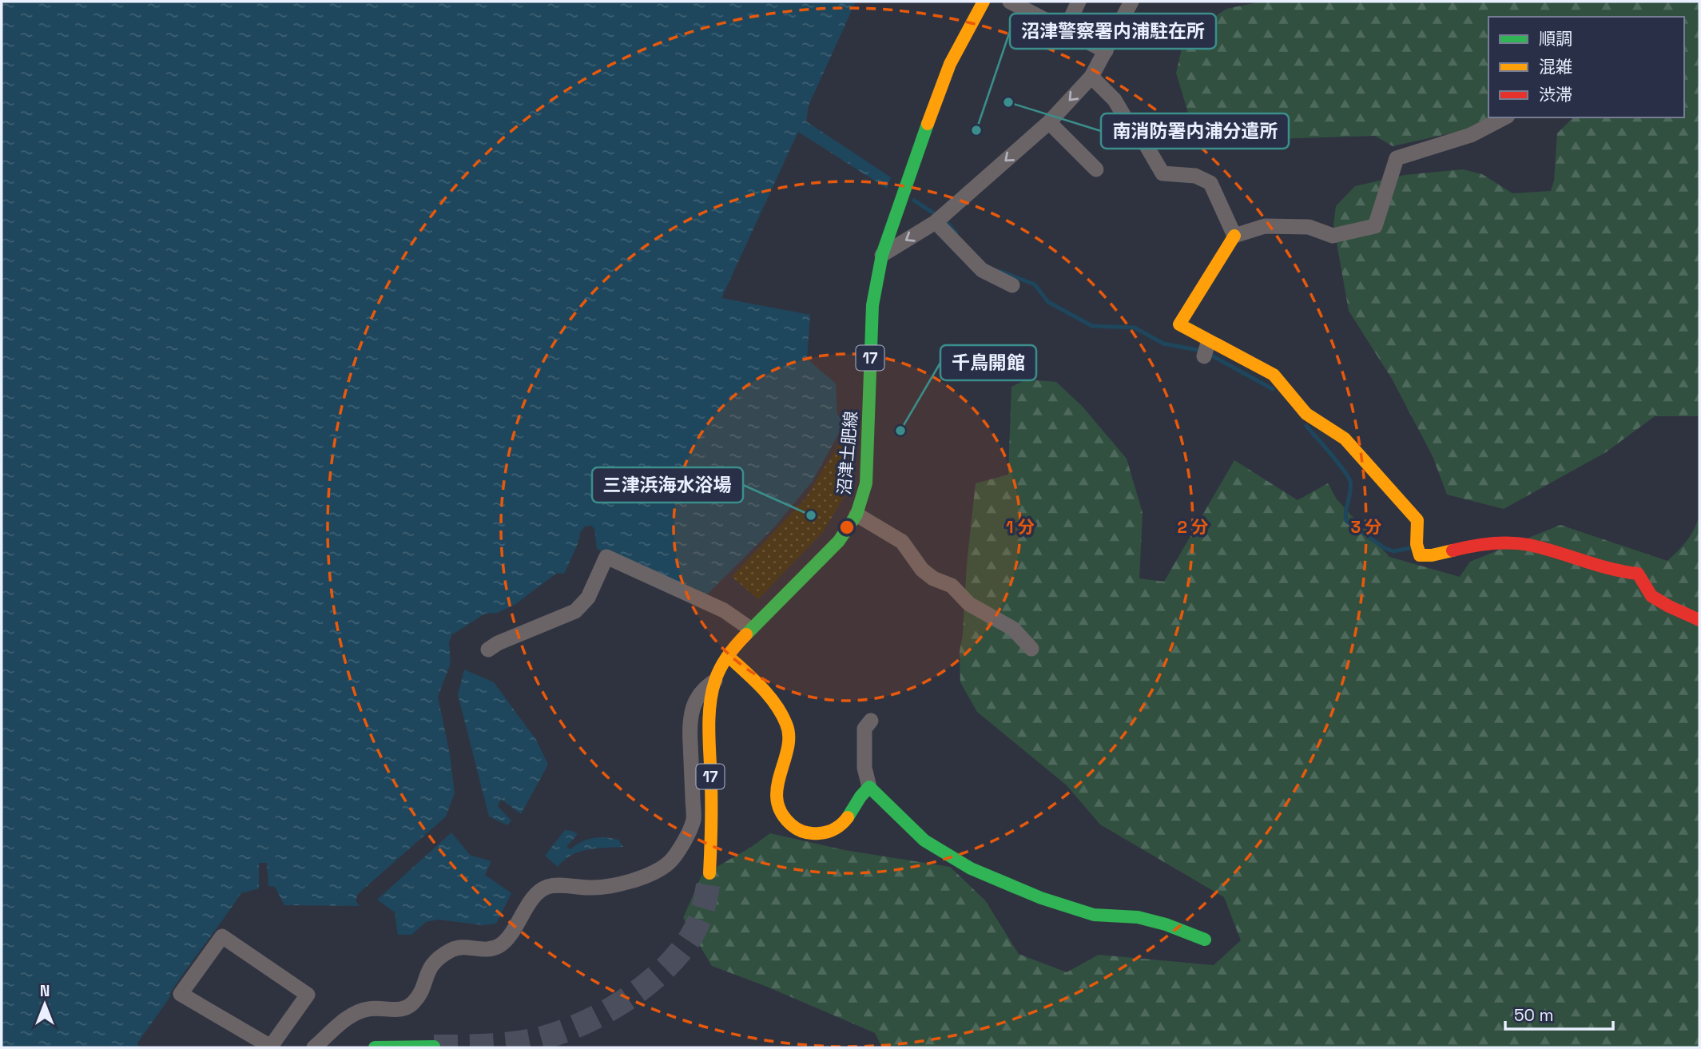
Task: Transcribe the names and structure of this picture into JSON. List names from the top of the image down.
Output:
{
  "streets": {
    "street": ["17", "沼津土肥線"]
  },
  "places": [
    "南消防署内浦分遣所",
    "沼津警察署内浦駐在所",
    "千鳥開館",
    "三津浜海水浴場"
  ],
  "legend": ["順調", "混雑", "渋滞"],
  "scale_bar": "50 m",
  "north": "top",
  "rings": ["1 分", "2 分", "3 分"]
}
